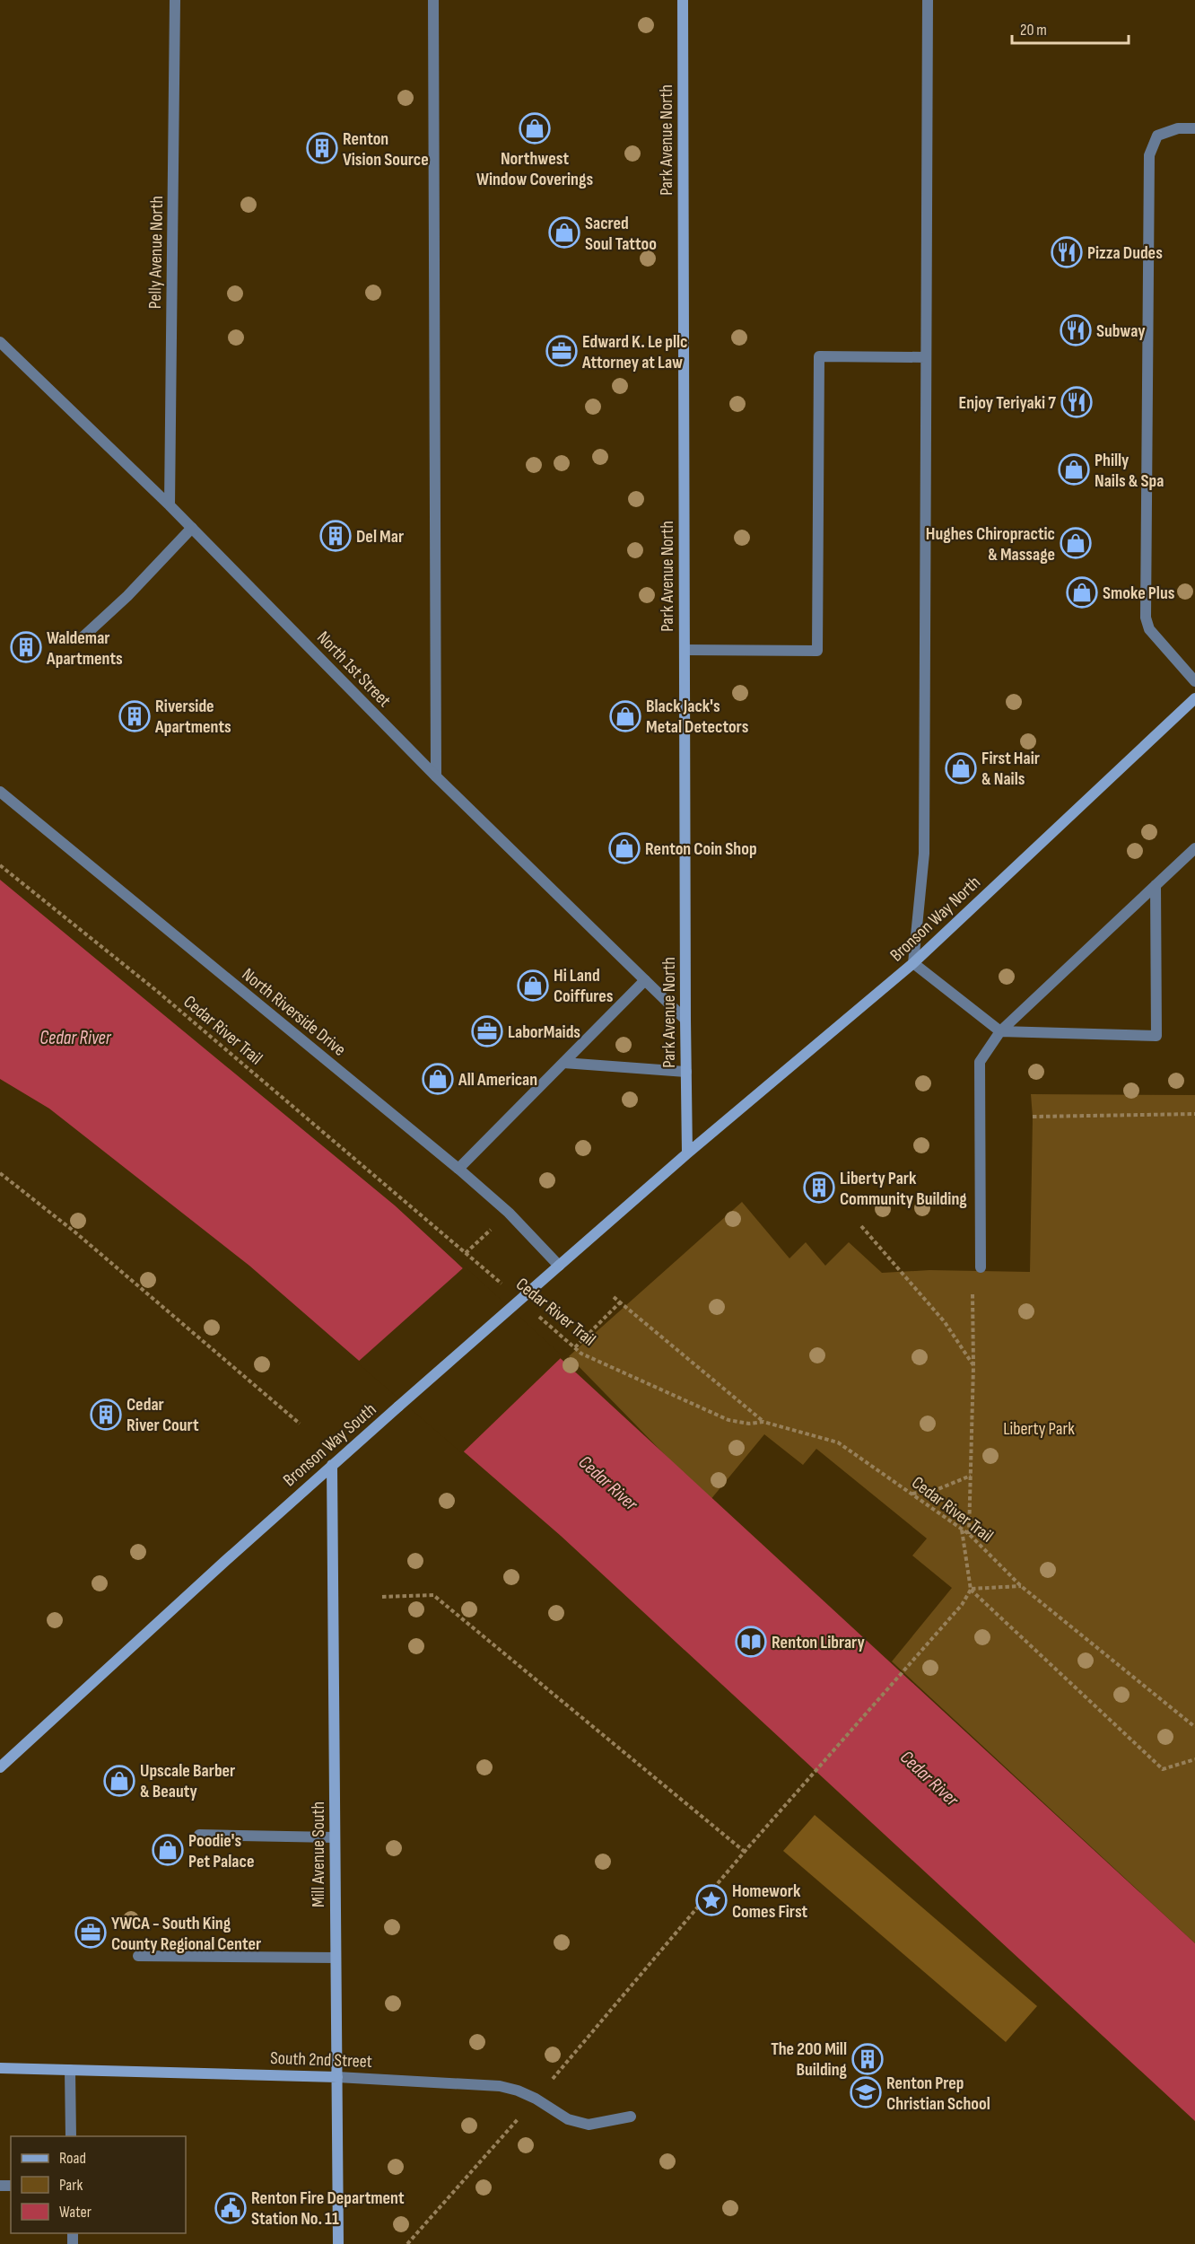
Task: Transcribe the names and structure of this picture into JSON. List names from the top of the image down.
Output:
{
  "streets": {
    "main road": [
      "Park Avenue North",
      "Bronson Way North",
      "Bronson Way South",
      "Mill Avenue South",
      "South 2nd Street"
    ],
    "street": ["Pelly Avenue North", "North 1st Street", "North Riverside Drive"],
    "path": ["Cedar River Trail"]
  },
  "crossings": [
    ["Park Avenue North", "North 1st Street"],
    ["Park Avenue North", "Bronson Way North"],
    ["Park Avenue North", "Bronson Way South"],
    ["Pelly Avenue North", "North 1st Street"],
    ["Bronson Way North", "Bronson Way South"],
    ["North Riverside Drive", "Bronson Way South"],
    ["Bronson Way South", "Mill Avenue South"],
    ["Mill Avenue South", "South 2nd Street"]
  ],
  "water": ["Cedar River"],
  "parks": ["Liberty Park"],
  "places": {
    "shop": [
      "Northwest Window Coverings",
      "Sacred Soul Tattoo",
      "Philly Nails & Spa",
      "Hughes Chiropractic & Massage",
      "Smoke Plus",
      "Black Jack's Metal Detectors",
      "First Hair & Nails",
      "Renton Coin Shop",
      "Hi Land Coiffures",
      "All American",
      "Upscale Barber & Beauty",
      "Poodie's Pet Palace"
    ],
    "building": [
      "Renton Vision Source",
      "Del Mar",
      "Waldemar Apartments",
      "Riverside Apartments",
      "Liberty Park Community Building",
      "Cedar River Court",
      "The 200 Mill Building"
    ],
    "restaurant": ["Pizza Dudes", "Subway", "Enjoy Teriyaki 7"],
    "office": ["Edward K. Le pllc Attorney at Law", "LaborMaids", "YWCA - South King County Regional Center"],
    "library": ["Renton Library"],
    "place": ["Homework Comes First"],
    "school or university": ["Renton Prep Christian School"],
    "public building": ["Renton Fire Department Station No. 11"]
  },
  "legend": ["Road", "Park", "Water"],
  "scale_bar": "20 m"
}
